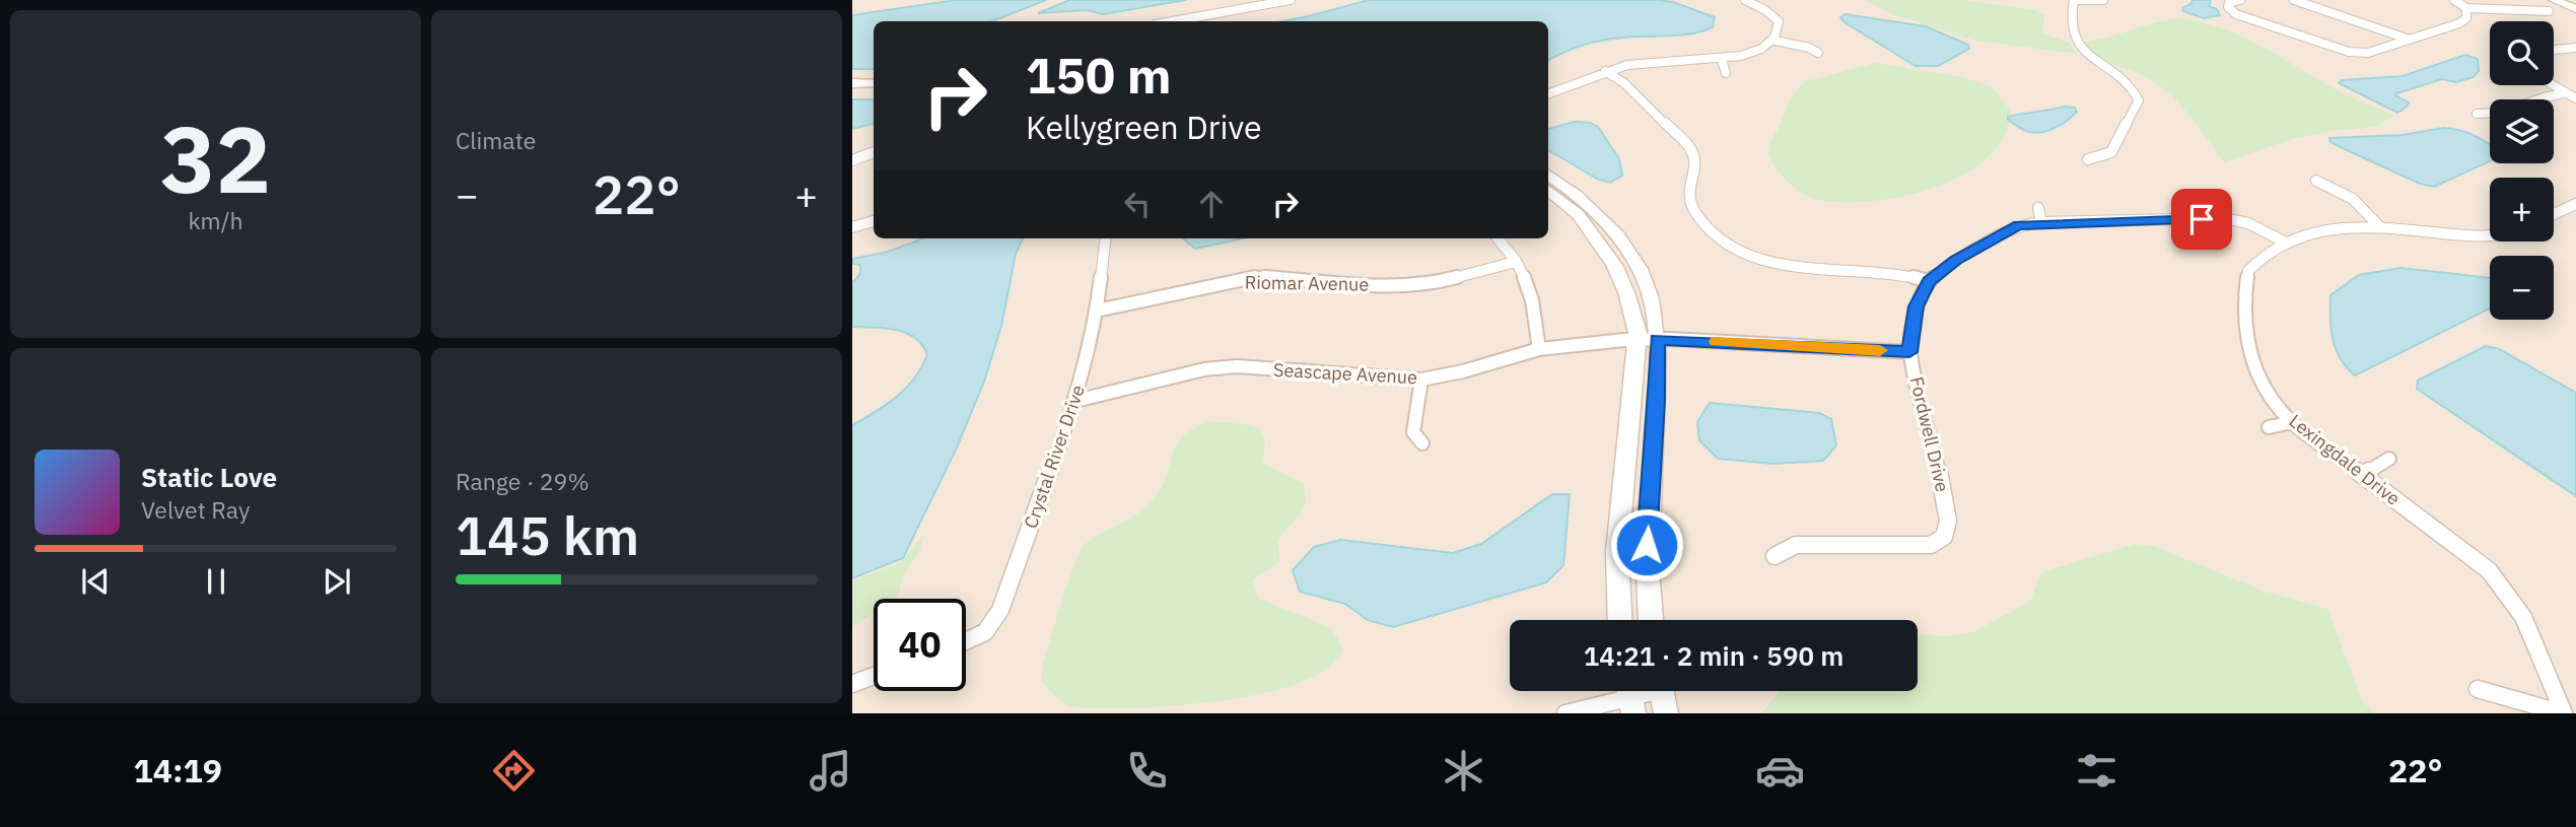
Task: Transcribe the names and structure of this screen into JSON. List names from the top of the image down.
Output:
{
  "streets": {
    "street": [
      "Riomar Avenue",
      "Seascape Avenue",
      "Fordwell Drive",
      "Crystal River Drive",
      "Lexingdale Drive"
    ]
  },
  "crossings": [
    ["Riomar Avenue", "Crystal River Drive"],
    ["Seascape Avenue", "Fordwell Drive"],
    ["Seascape Avenue", "Crystal River Drive"]
  ],
  "page": {
    "tile": [
      ["32", "km/h"],
      "Climate",
      ["Range · 29%", "145 km"]
    ],
    "map_buttons": ["+", "−"],
    "turn": ["150 m", "Kellygreen Drive"],
    "heat": ["−", "22°", "+"],
    "song": ["Static Love", "Velvet Ray"],
    "limit": "40",
    "trip": "14:21 · 2 min · 590 m",
    "tabs": ["14:19", "22°"]
  }
}
